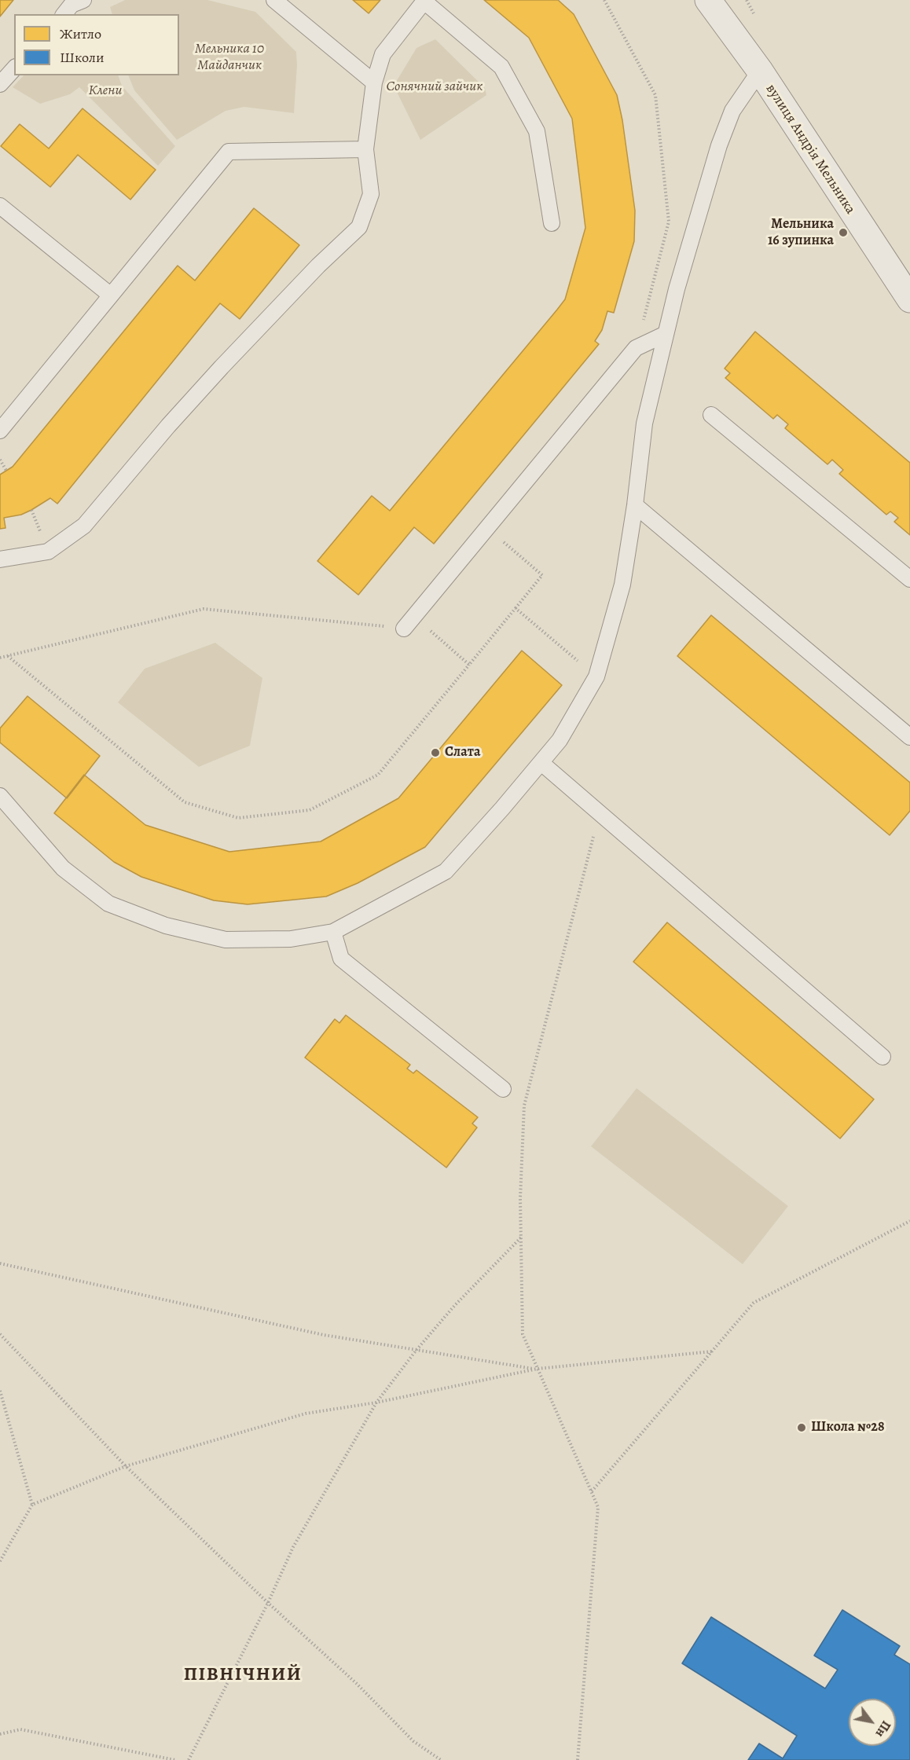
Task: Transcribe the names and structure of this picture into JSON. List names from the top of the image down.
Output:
{
  "streets": {
    "street": ["вулиця Андрія Мельника"]
  },
  "districts": ["ПІВНІЧНИЙ"],
  "parks": ["Мельника 10 Майданчик", "Сонячний зайчик", "Клени"],
  "places": ["Мельника 16 зупинка", "Слата", "Школа №28"],
  "legend": ["Житло", "Школи"],
  "north": "bottom right"
}
